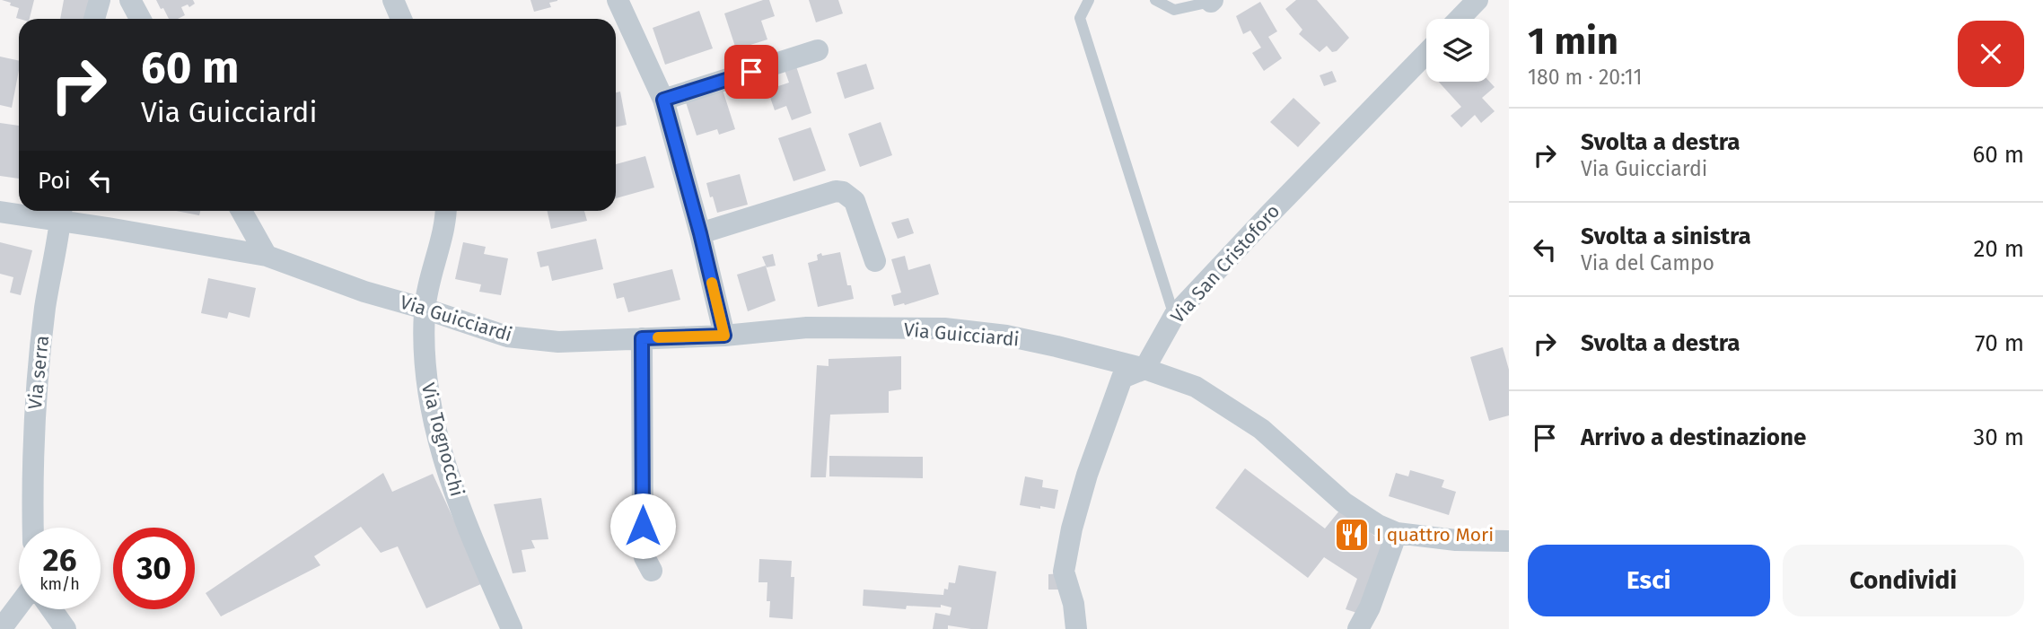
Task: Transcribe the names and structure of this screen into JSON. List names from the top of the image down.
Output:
{
  "streets": {
    "street": [
      "Via San Cristoforo",
      "Via Guicciardi",
      "Via serra",
      "Via Tognocchi"
    ]
  },
  "crossings": [
    ["Via San Cristoforo", "Via Guicciardi"],
    ["Via Guicciardi", "Via serra"],
    ["Via Guicciardi", "Via Tognocchi"]
  ],
  "places": {
    "restaurant": ["I quattro Mori"]
  },
  "page": {
    "heading": ["1 min", "180 m · 20:11"],
    "turn": ["60 m", "Via Guicciardi"],
    "list": [
      {
        "name": "Svolta a destra",
        "note": "Via Guicciardi",
        "value": "60 m"
      },
      {
        "name": "Svolta a sinistra",
        "note": "Via del Campo",
        "value": "20 m"
      },
      {
        "name": "Svolta a destra",
        "value": "70 m"
      },
      {
        "name": "Arrivo a destinazione",
        "value": "30 m"
      }
    ],
    "then": "Poi",
    "speed": "26 km/h",
    "limit": "30",
    "buttons": ["Esci", "Condividi"]
  }
}
